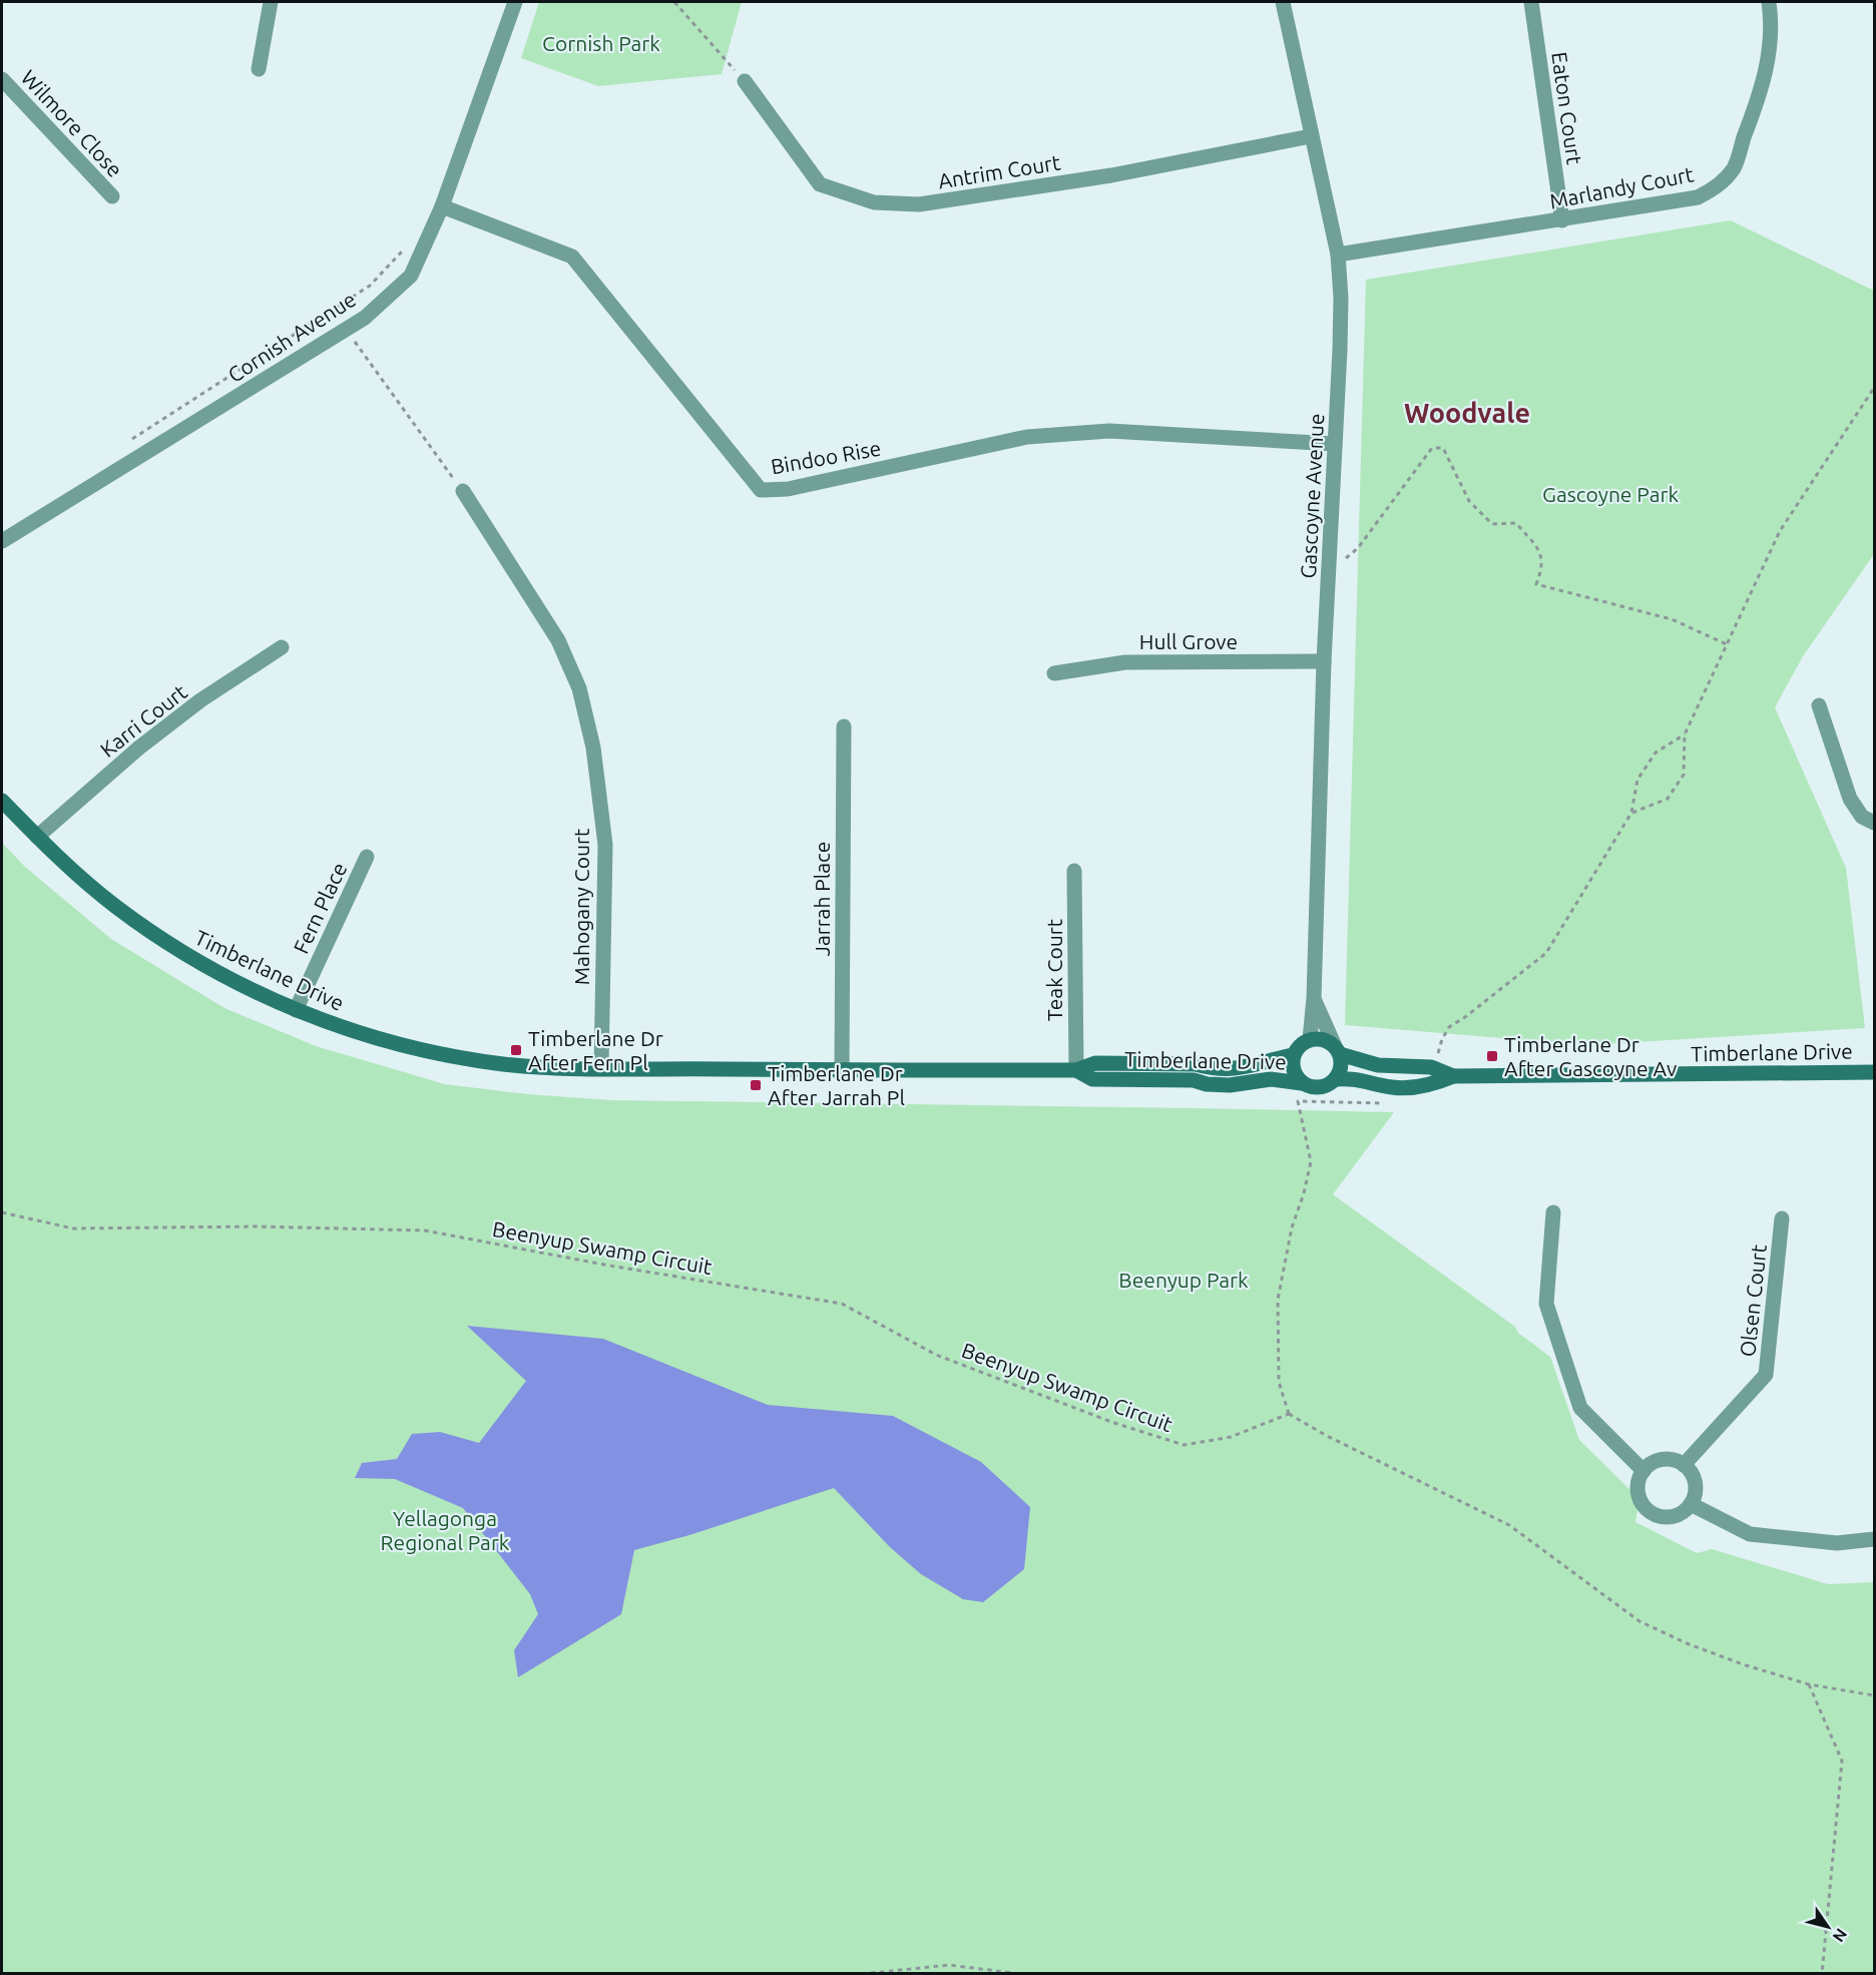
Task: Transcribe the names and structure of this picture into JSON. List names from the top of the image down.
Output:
{
  "streets": {
    "street": [
      "Eaton Court",
      "Wilmore Close",
      "Antrim Court",
      "Marlandy Court",
      "Cornish Avenue",
      "Bindoo Rise",
      "Gascoyne Avenue",
      "Hull Grove",
      "Karri Court",
      "Jarrah Place",
      "Mahogany Court",
      "Fern Place",
      "Timberlane Drive",
      "Teak Court",
      "Olsen Court"
    ],
    "path": ["Beenyup Swamp Circuit"]
  },
  "crossings": [
    ["Eaton Court", "Marlandy Court"],
    ["Antrim Court", "Gascoyne Avenue"],
    ["Marlandy Court", "Gascoyne Avenue"],
    ["Cornish Avenue", "Bindoo Rise"],
    ["Bindoo Rise", "Gascoyne Avenue"],
    ["Gascoyne Avenue", "Hull Grove"],
    ["Gascoyne Avenue", "Timberlane Drive"],
    ["Karri Court", "Timberlane Drive"],
    ["Jarrah Place", "Timberlane Drive"],
    ["Mahogany Court", "Timberlane Drive"],
    ["Fern Place", "Timberlane Drive"],
    ["Timberlane Drive", "Teak Court"]
  ],
  "districts": ["Woodvale"],
  "parks": [
    "Cornish Park",
    "Gascoyne Park",
    "Beenyup Park",
    "Yellagonga Regional Park"
  ],
  "places": {
    "transit": ["Timberlane Dr After Fern Pl", "Timberlane Dr After Gascoyne Av", "Timberlane Dr After Jarrah Pl"]
  },
  "north": "bottom right"
}
